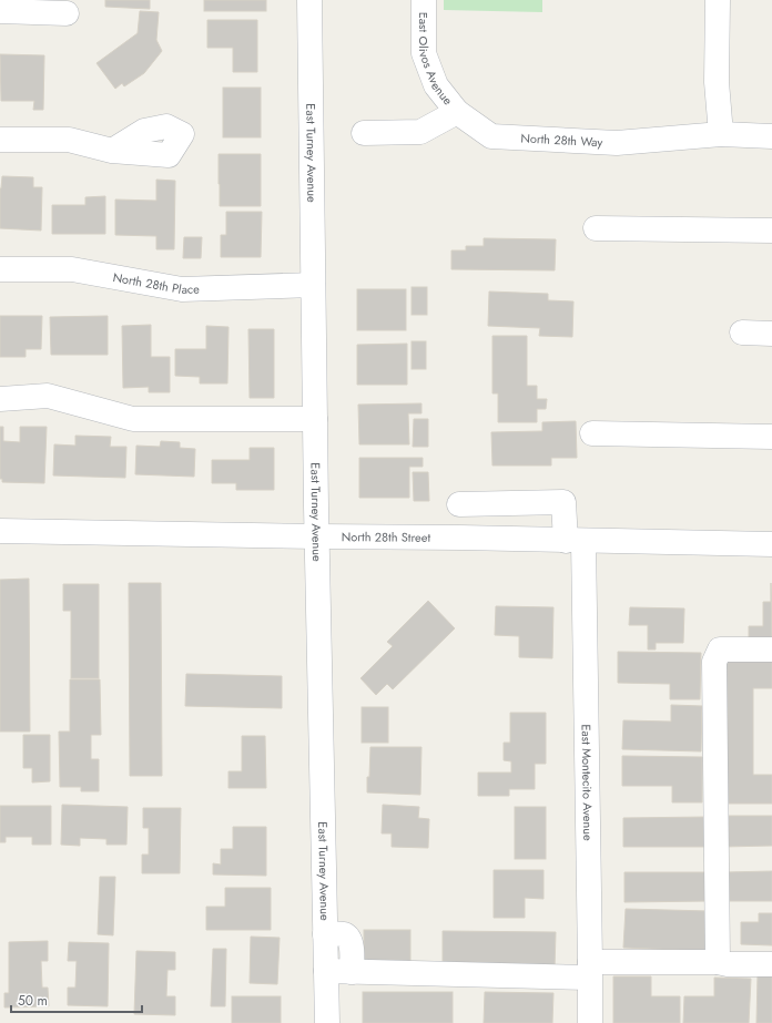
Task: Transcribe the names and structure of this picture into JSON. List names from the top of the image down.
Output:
{
  "streets": {
    "street": [
      "East Olivos Avenue",
      "North 28th Way",
      "East Turney Avenue",
      "North 28th Place",
      "North 28th Street",
      "East Montecito Avenue"
    ]
  },
  "crossings": [
    ["East Olivos Avenue", "North 28th Way"],
    ["East Turney Avenue", "North 28th Place"],
    ["East Turney Avenue", "North 28th Street"],
    ["North 28th Street", "East Montecito Avenue"]
  ],
  "scale_bar": "50 m"
}
